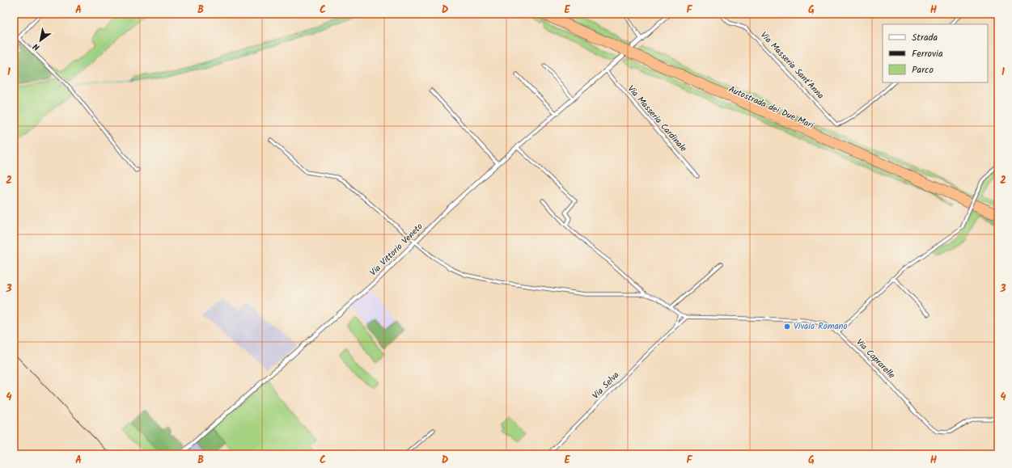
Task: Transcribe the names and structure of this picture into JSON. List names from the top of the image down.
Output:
{
  "streets": {
    "highway": ["Autostrada dei Due Mari"],
    "street": [
      "Via Masseria Sant'Anna",
      "Via Masseria Cardinale",
      "Via Vittorio Veneto",
      "Via Caprarelle",
      "Via Selva"
    ]
  },
  "crossings": [
    ["Via Masseria Cardinale", "Via Vittorio Veneto"],
    ["Via Caprarelle", "Via Selva"]
  ],
  "places": ["Vivaio Romano"],
  "legend": ["Strada", "Ferrovia", "Parco"],
  "north": "bottom left",
  "grid": {
    "columns": [
      "A",
      "B",
      "C",
      "D",
      "E",
      "F",
      "G",
      "H"
    ],
    "rows": [
      "1",
      "2",
      "3",
      "4"
    ]
  }
}
